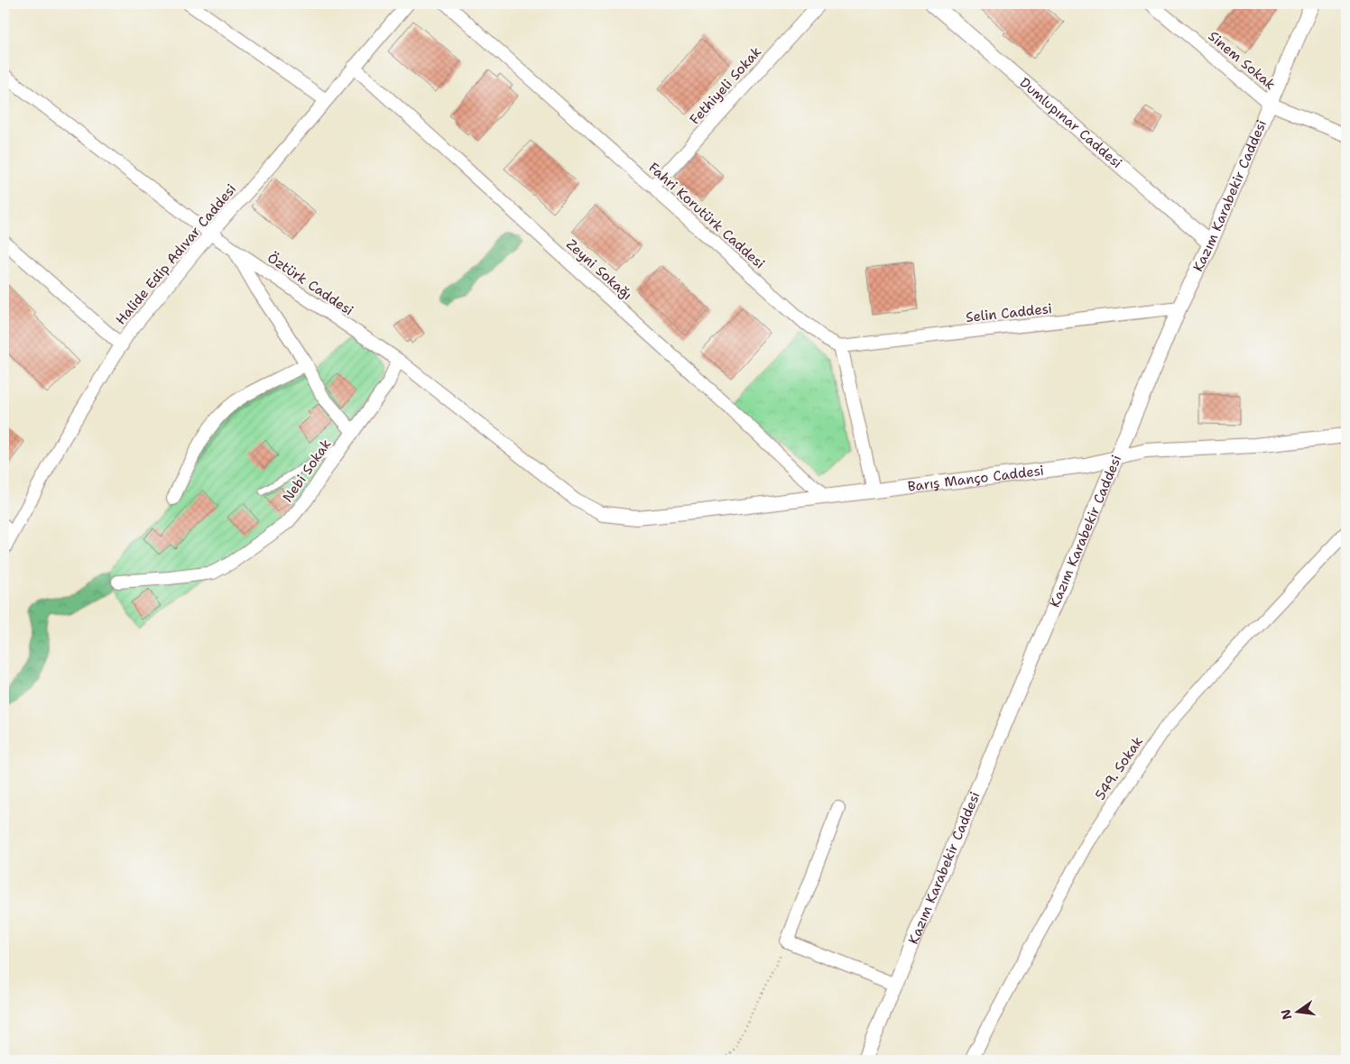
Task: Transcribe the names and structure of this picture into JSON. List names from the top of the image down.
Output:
{
  "streets": {
    "street": [
      "Sinem Sokak",
      "Fethiyeli Sokak",
      "Dumlupınar Caddesi",
      "Kazım Karabekir Caddesi",
      "Fahri Korutürk Caddesi",
      "Halide Edip Adıvar Caddesi",
      "Zeyni Sokağı",
      "Öztürk Caddesi",
      "Selin Caddesi",
      "Nebi Sokak",
      "Barış Manço Caddesi",
      "549. Sokak"
    ]
  },
  "crossings": [
    ["Sinem Sokak", "Kazım Karabekir Caddesi"],
    ["Fethiyeli Sokak", "Fahri Korutürk Caddesi"],
    ["Dumlupınar Caddesi", "Kazım Karabekir Caddesi"],
    ["Kazım Karabekir Caddesi", "Selin Caddesi"],
    ["Kazım Karabekir Caddesi", "Barış Manço Caddesi"],
    ["Fahri Korutürk Caddesi", "Selin Caddesi"],
    ["Halide Edip Adıvar Caddesi", "Zeyni Sokağı"],
    ["Halide Edip Adıvar Caddesi", "Öztürk Caddesi"],
    ["Zeyni Sokağı", "Barış Manço Caddesi"],
    ["Öztürk Caddesi", "Nebi Sokak"],
    ["Öztürk Caddesi", "Barış Manço Caddesi"]
  ],
  "north": "left"
}
